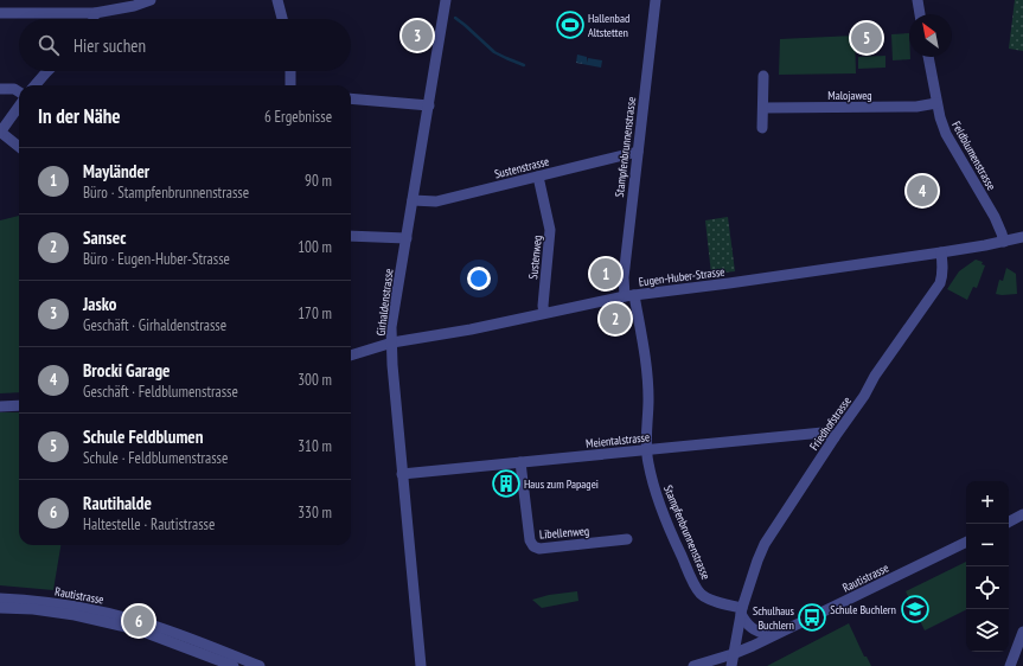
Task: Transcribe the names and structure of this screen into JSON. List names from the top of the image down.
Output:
{
  "streets": {
    "street": [
      "Malojaweg",
      "Stampfenbrunnenstrasse",
      "Feldblumenstrasse",
      "Sustenstrasse",
      "Sustenweg",
      "Eugen-Huber-Strasse",
      "Girhaldenstrasse",
      "Friedhofstrasse",
      "Meientalstrasse",
      "Libellenweg",
      "Rautistrasse"
    ]
  },
  "crossings": [
    ["Malojaweg", "Feldblumenstrasse"],
    ["Stampfenbrunnenstrasse", "Sustenstrasse"],
    ["Stampfenbrunnenstrasse", "Eugen-Huber-Strasse"],
    ["Stampfenbrunnenstrasse", "Friedhofstrasse"],
    ["Stampfenbrunnenstrasse", "Meientalstrasse"],
    ["Feldblumenstrasse", "Eugen-Huber-Strasse"],
    ["Sustenstrasse", "Sustenweg"],
    ["Sustenstrasse", "Girhaldenstrasse"],
    ["Sustenweg", "Eugen-Huber-Strasse"],
    ["Eugen-Huber-Strasse", "Girhaldenstrasse"],
    ["Eugen-Huber-Strasse", "Friedhofstrasse"],
    ["Girhaldenstrasse", "Meientalstrasse"],
    ["Friedhofstrasse", "Meientalstrasse"],
    ["Friedhofstrasse", "Rautistrasse"],
    ["Meientalstrasse", "Libellenweg"]
  ],
  "places": {
    "sports": ["Hallenbad Altstetten"],
    "building": ["Haus zum Papagei"],
    "school or university": ["Schule Buchlern"],
    "bus stop": ["Schulhaus Buchlern"]
  },
  "north": "top left",
  "page": {
    "pins": [
      "3",
      "5",
      "4",
      "1",
      "2",
      "6"
    ],
    "search": "Hier suchen",
    "heading": ["In der Nähe", "6 Ergebnisse"],
    "list": [
      {
        "mark": "1",
        "name": "Mayländer",
        "note": "Büro · Stampfenbrunnenstrasse",
        "value": "90 m"
      },
      {
        "mark": "2",
        "name": "Sansec",
        "note": "Büro · Eugen-Huber-Strasse",
        "value": "100 m"
      },
      {
        "mark": "3",
        "name": "Jasko",
        "note": "Geschäft · Girhaldenstrasse",
        "value": "170 m"
      },
      {
        "mark": "4",
        "name": "Brocki Garage",
        "note": "Geschäft · Feldblumenstrasse",
        "value": "300 m"
      },
      {
        "mark": "5",
        "name": "Schule Feldblumen",
        "note": "Schule · Feldblumenstrasse",
        "value": "310 m"
      },
      {
        "mark": "6",
        "name": "Rautihalde",
        "note": "Haltestelle · Rautistrasse",
        "value": "330 m"
      }
    ],
    "map_buttons": ["+", "−"]
  }
}
